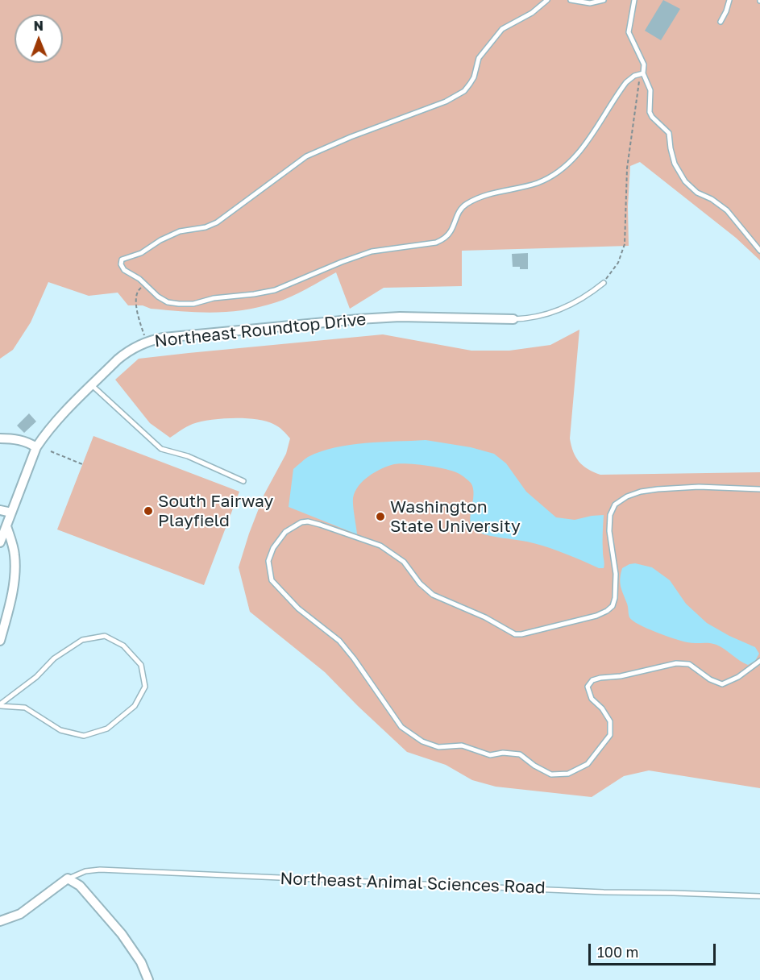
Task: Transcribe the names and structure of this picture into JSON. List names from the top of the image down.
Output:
{
  "streets": {
    "street": ["Northeast Roundtop Drive"],
    "lane": ["Northeast Animal Sciences Road"]
  },
  "places": ["South Fairway Playfield", "Washington State University"],
  "scale_bar": "100 m",
  "north": "top"
}
